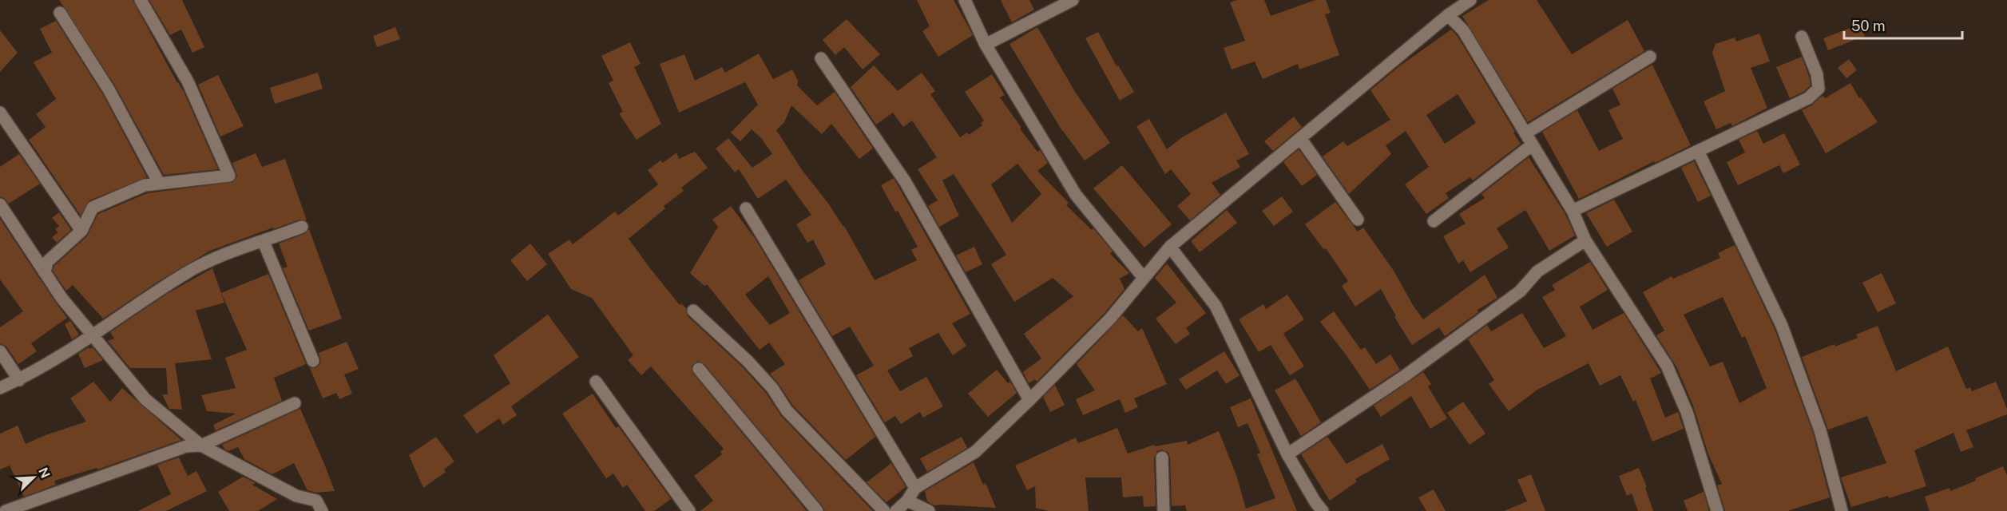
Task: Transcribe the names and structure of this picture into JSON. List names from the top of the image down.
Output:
{
  "scale_bar": "50 m",
  "north": "top right"
}
